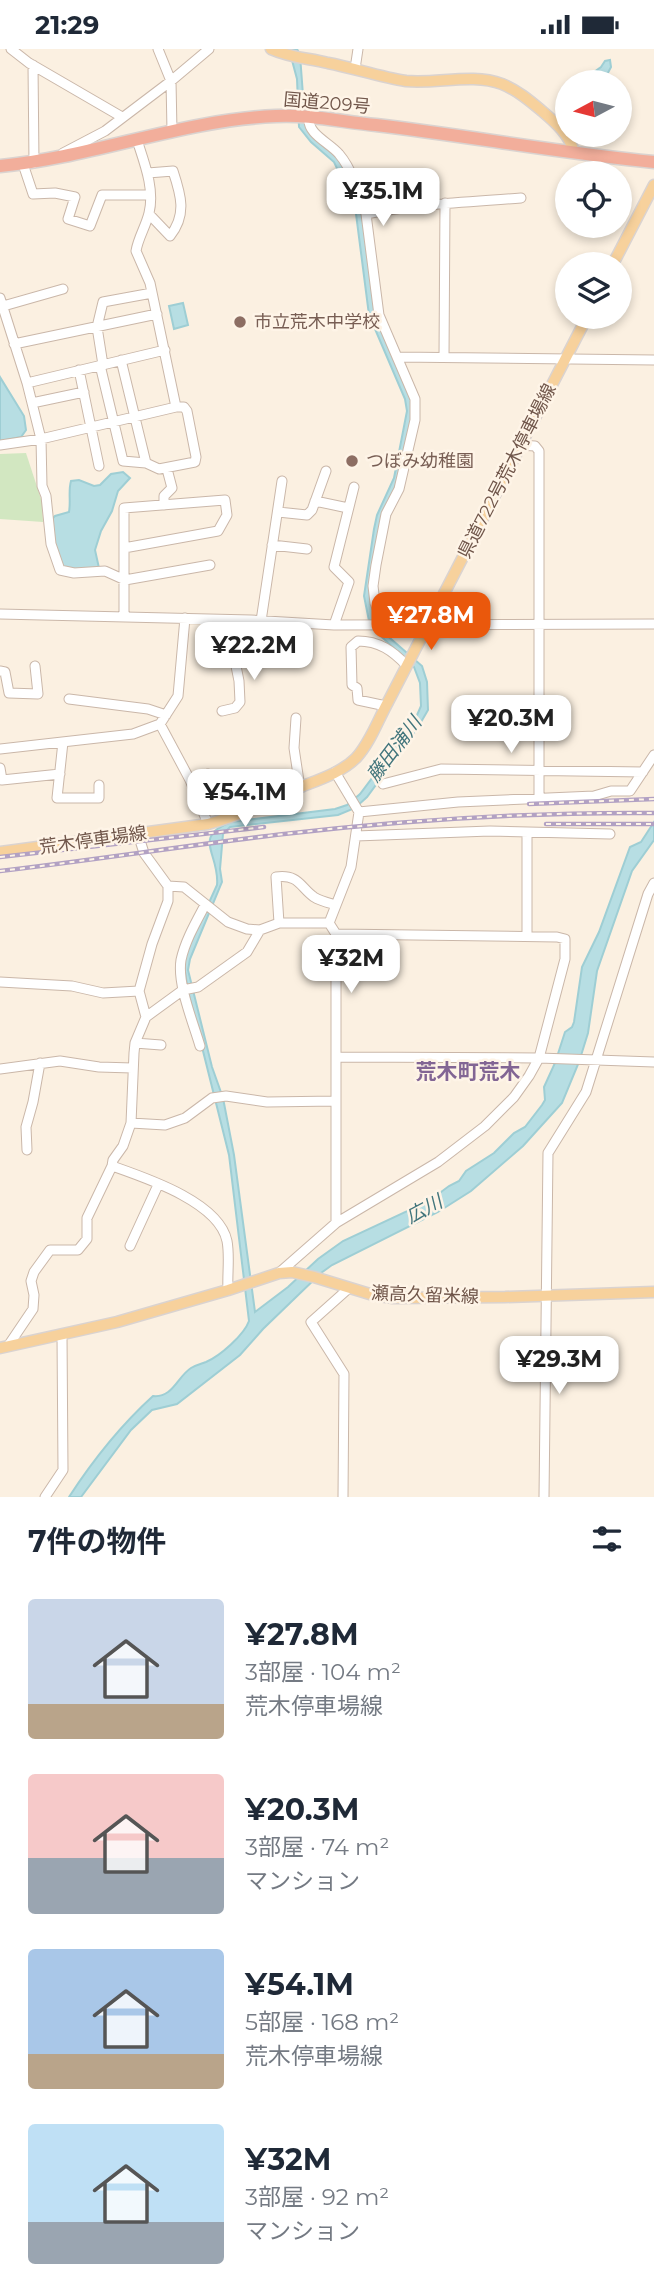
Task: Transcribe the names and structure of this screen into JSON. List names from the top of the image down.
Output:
{
  "streets": {
    "highway": ["国道209号"],
    "main road": ["県道722号荒木停車場線", "荒木停車場線", "瀬高久留米線"]
  },
  "crossings": [
    ["県道722号荒木停車場線", "荒木停車場線"]
  ],
  "districts": ["荒木町荒木"],
  "water": ["藤田浦川", "広川"],
  "places": ["市立荒木中学校", "つぼみ幼稚園"],
  "north": "left",
  "page": {
    "status": "21:29",
    "price": [
      "¥35.1M",
      "¥27.8M",
      "¥22.2M",
      "¥20.3M",
      "¥54.1M",
      "¥32M",
      "¥29.3M"
    ],
    "heading": "7件の物件",
    "list": [
      {
        "name": "¥27.8M",
        "note": "3部屋 · 104 m² · 荒木停車場線"
      },
      {
        "name": "¥20.3M",
        "note": "3部屋 · 74 m² · マンション"
      },
      {
        "name": "¥54.1M",
        "note": "5部屋 · 168 m² · 荒木停車場線"
      },
      {
        "name": "¥32M",
        "note": "3部屋 · 92 m² · マンション"
      }
    ]
  }
}
